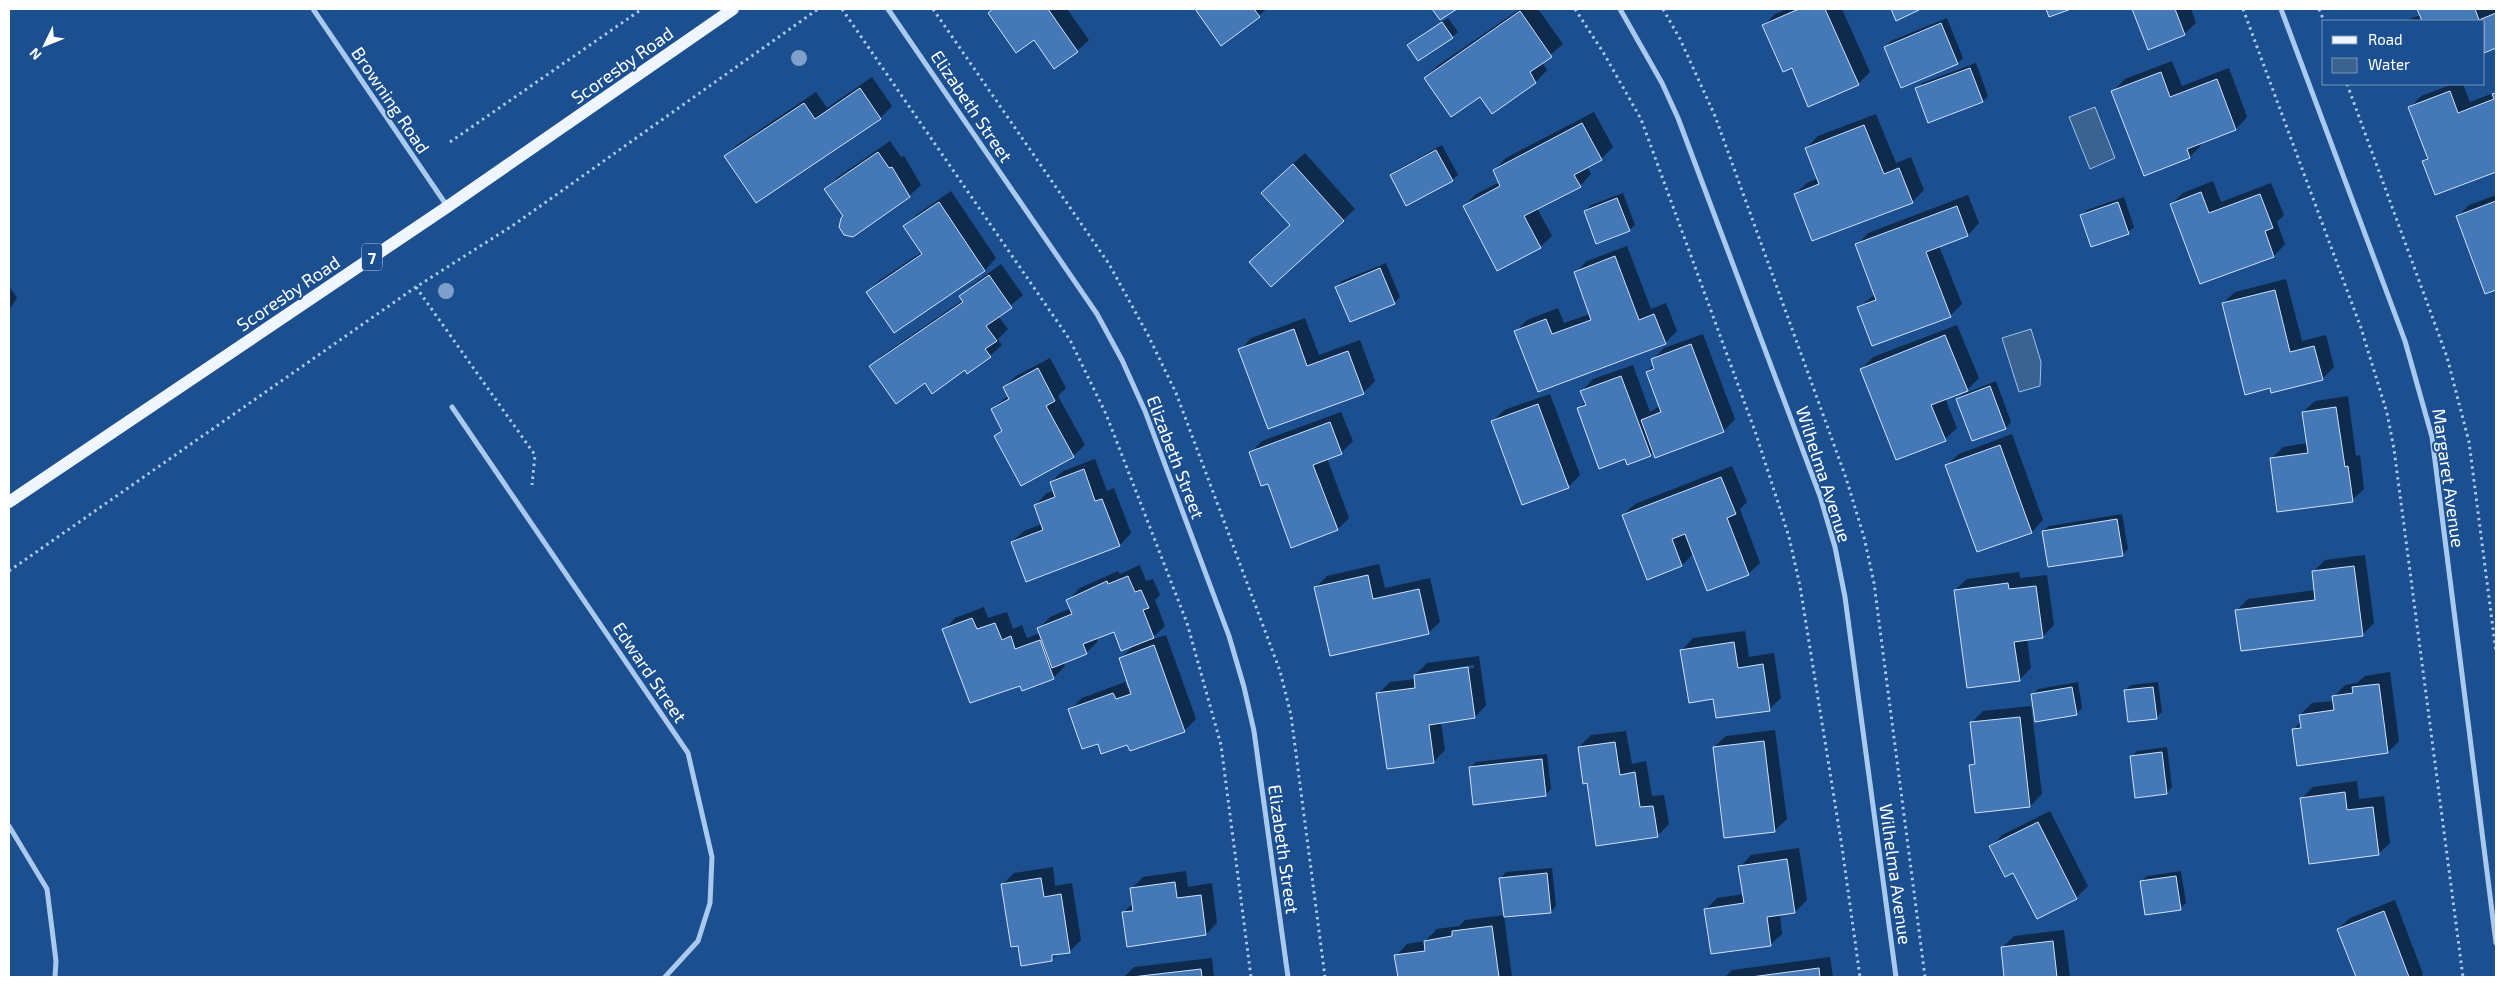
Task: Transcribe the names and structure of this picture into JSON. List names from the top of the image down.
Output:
{
  "streets": {
    "main road": ["Scoresby Road", "7"],
    "street": [
      "Browning Road",
      "Elizabeth Street",
      "Wilhelma Avenue",
      "Margaret Avenue",
      "Edward Street"
    ]
  },
  "crossings": [
    ["Scoresby Road", "Browning Road"]
  ],
  "legend": ["Road", "Water"],
  "north": "bottom left"
}
